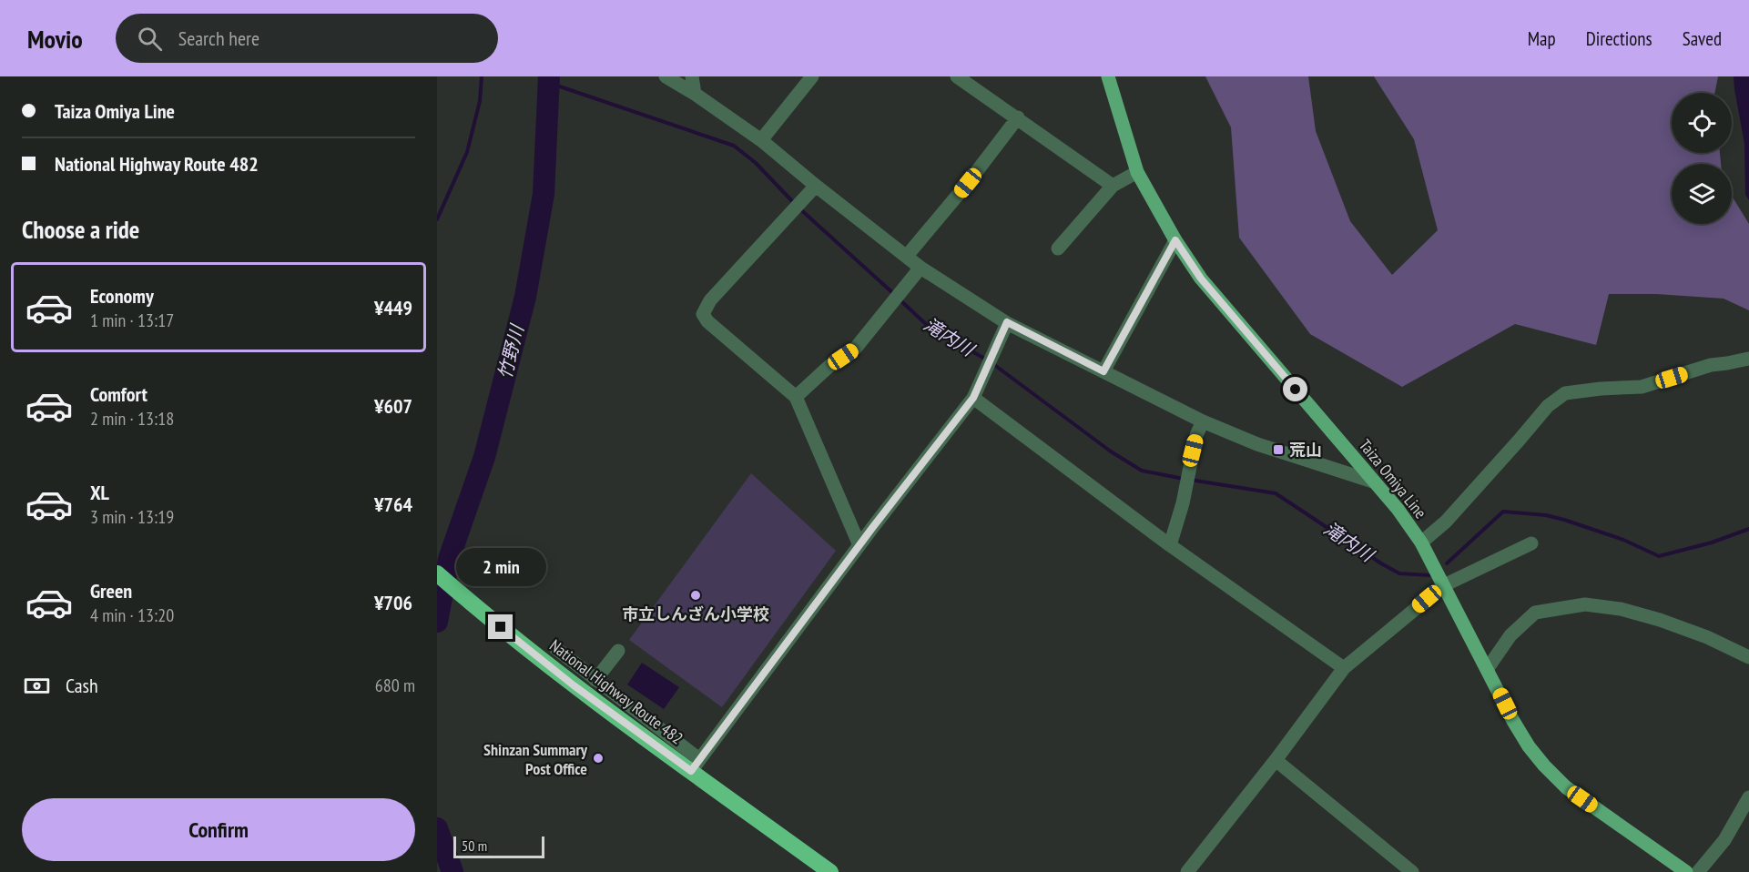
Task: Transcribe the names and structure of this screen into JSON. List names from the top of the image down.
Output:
{
  "streets": {
    "highway": ["National Highway Route 482"],
    "main road": ["Taiza Omiya Line"]
  },
  "water": ["滝内川", "竹野川"],
  "places": {
    "transit": ["荒山"],
    "other": ["市立しんざん小学校", "Shinzan Summary Post Office"]
  },
  "scale_bar": "50 m",
  "page": {
    "header": "Movio",
    "search": "Search here",
    "nav": ["Map", "Directions", "Saved"],
    "banner": ["Taiza Omiya Line", "National Highway Route 482"],
    "heading": "Choose a ride",
    "list": [
      {
        "name": "Economy",
        "note": "1 min · 13:17",
        "value": "¥449"
      },
      {
        "name": "Comfort",
        "note": "2 min · 13:18",
        "value": "¥607"
      },
      {
        "name": "XL",
        "note": "3 min · 13:19",
        "value": "¥764"
      },
      {
        "name": "Green",
        "note": "4 min · 13:20",
        "value": "¥706"
      }
    ],
    "bubble": "2 min",
    "pay": ["Cash", "680 m"],
    "buttons": "Confirm",
    "scale": "50 m"
  }
}
